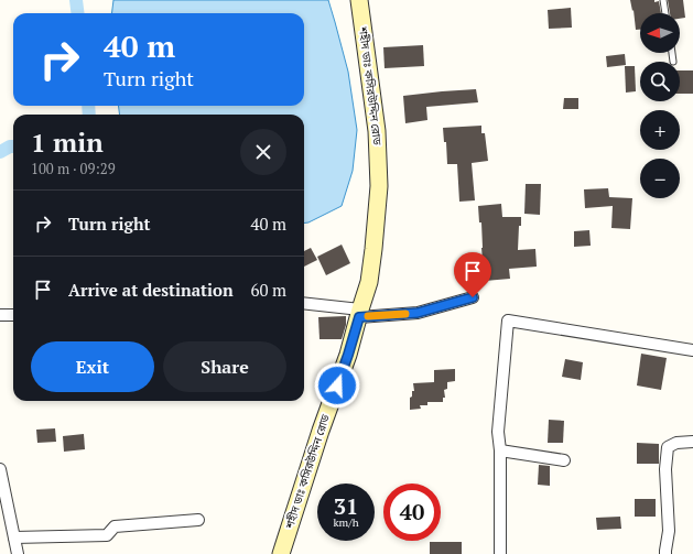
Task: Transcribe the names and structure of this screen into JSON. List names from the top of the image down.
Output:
{
  "streets": {
    "street": ["শহীদ ডাঃ কসিরউদ্দিন রোড"]
  },
  "north": "left",
  "page": {
    "map_buttons": ["+", "−"],
    "turn": ["40 m", "Turn right"],
    "heading": ["1 min", "100 m · 09:29"],
    "list": [
      {
        "name": "Turn right",
        "value": "40 m"
      },
      {
        "name": "Arrive at destination",
        "value": "60 m"
      }
    ],
    "buttons": ["Exit", "Share"],
    "speed": "31 km/h",
    "limit": "40"
  }
}
